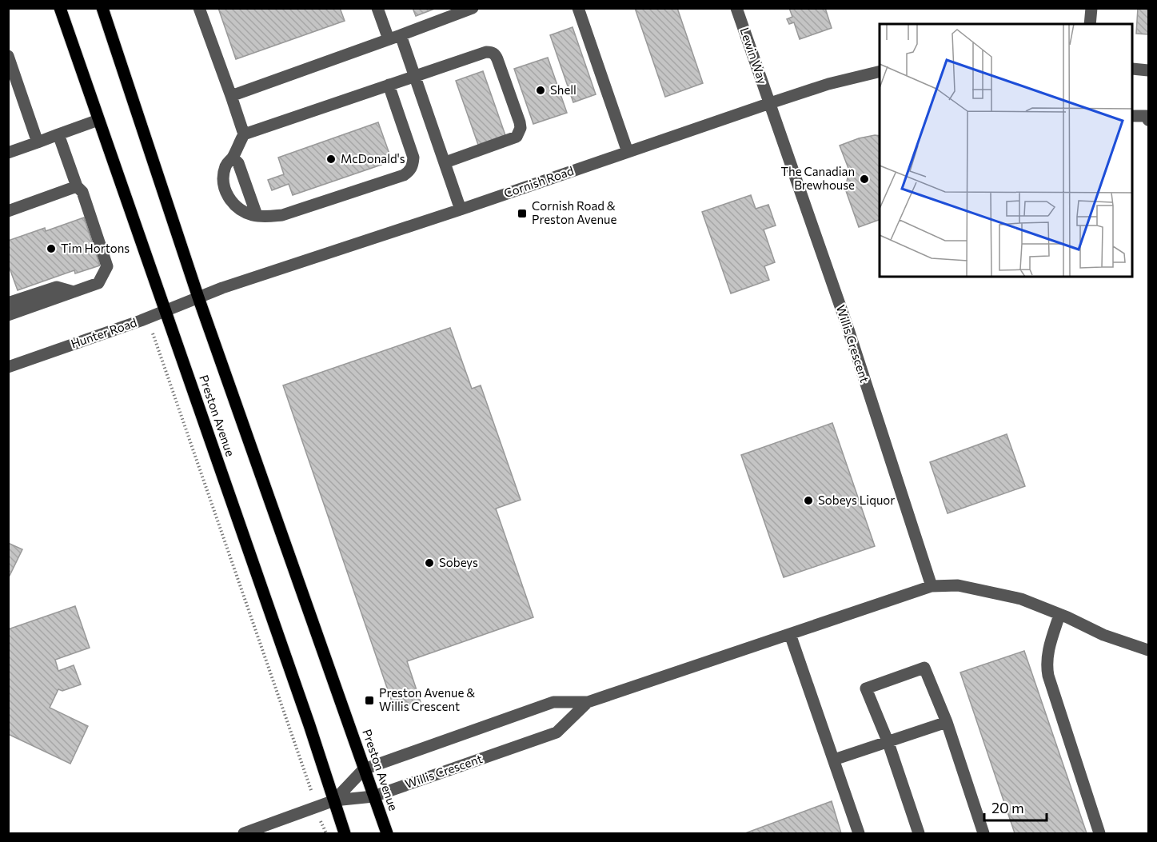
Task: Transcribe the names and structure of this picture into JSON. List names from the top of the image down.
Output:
{
  "streets": {
    "main road": ["Preston Avenue"],
    "street": [
      "Lewin Way",
      "Cornish Road",
      "Hunter Road",
      "Willis Crescent"
    ]
  },
  "crossings": [
    ["Lewin Way", "Cornish Road"],
    ["Lewin Way", "Willis Crescent"],
    ["Cornish Road", "Hunter Road"],
    ["Cornish Road", "Willis Crescent"],
    ["Cornish Road", "Preston Avenue"],
    ["Hunter Road", "Preston Avenue"],
    ["Willis Crescent", "Preston Avenue"]
  ],
  "places": {
    "other": [
      "Shell",
      "McDonald's",
      "The Canadian Brewhouse",
      "Tim Hortons",
      "Sobeys Liquor",
      "Sobeys"
    ],
    "transit": ["Cornish Road & Preston Avenue", "Preston Avenue & Willis Crescent"]
  },
  "scale_bar": "20 m"
}
